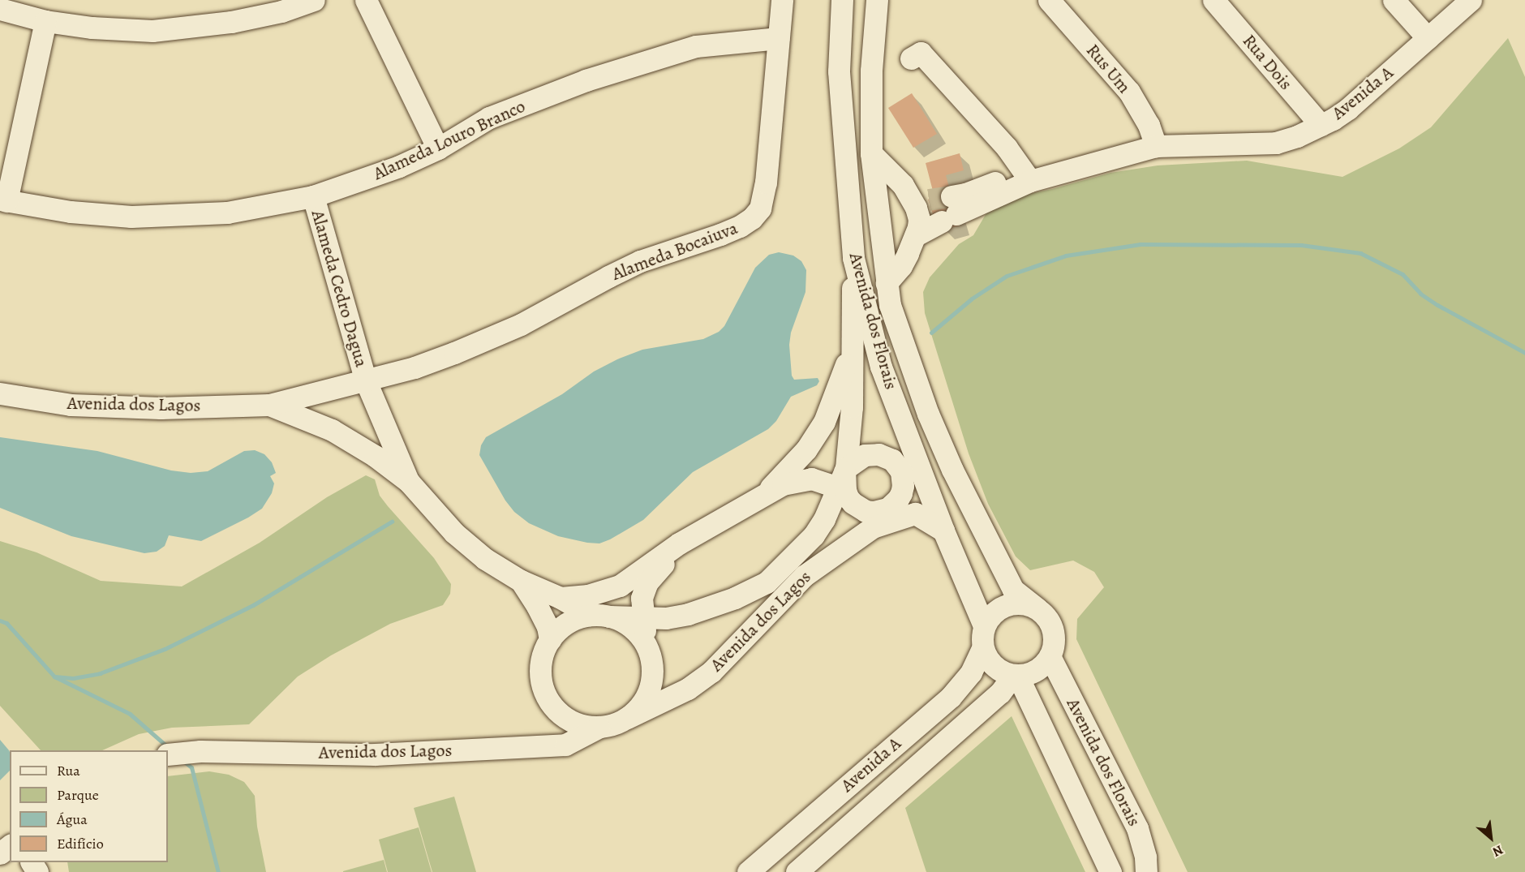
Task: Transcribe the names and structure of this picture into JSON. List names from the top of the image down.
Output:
{
  "streets": {
    "street": [
      "Rua Dois",
      "Rus Um",
      "Avenida A",
      "Alameda Louro Branco",
      "Alameda Bocaiuva",
      "Alameda Cedro Dagua",
      "Avenida dos Florais",
      "Avenida dos Lagos"
    ]
  },
  "crossings": [
    ["Rua Dois", "Avenida A"],
    ["Rus Um", "Avenida A"],
    ["Avenida A", "Avenida dos Florais"],
    ["Alameda Louro Branco", "Alameda Bocaiuva"],
    ["Alameda Louro Branco", "Alameda Cedro Dagua"],
    ["Alameda Bocaiuva", "Alameda Cedro Dagua"],
    ["Alameda Bocaiuva", "Avenida dos Lagos"],
    ["Alameda Cedro Dagua", "Avenida dos Lagos"]
  ],
  "legend": [
    "Rua",
    "Parque",
    "Água",
    "Edifício"
  ],
  "north": "bottom right"
}
